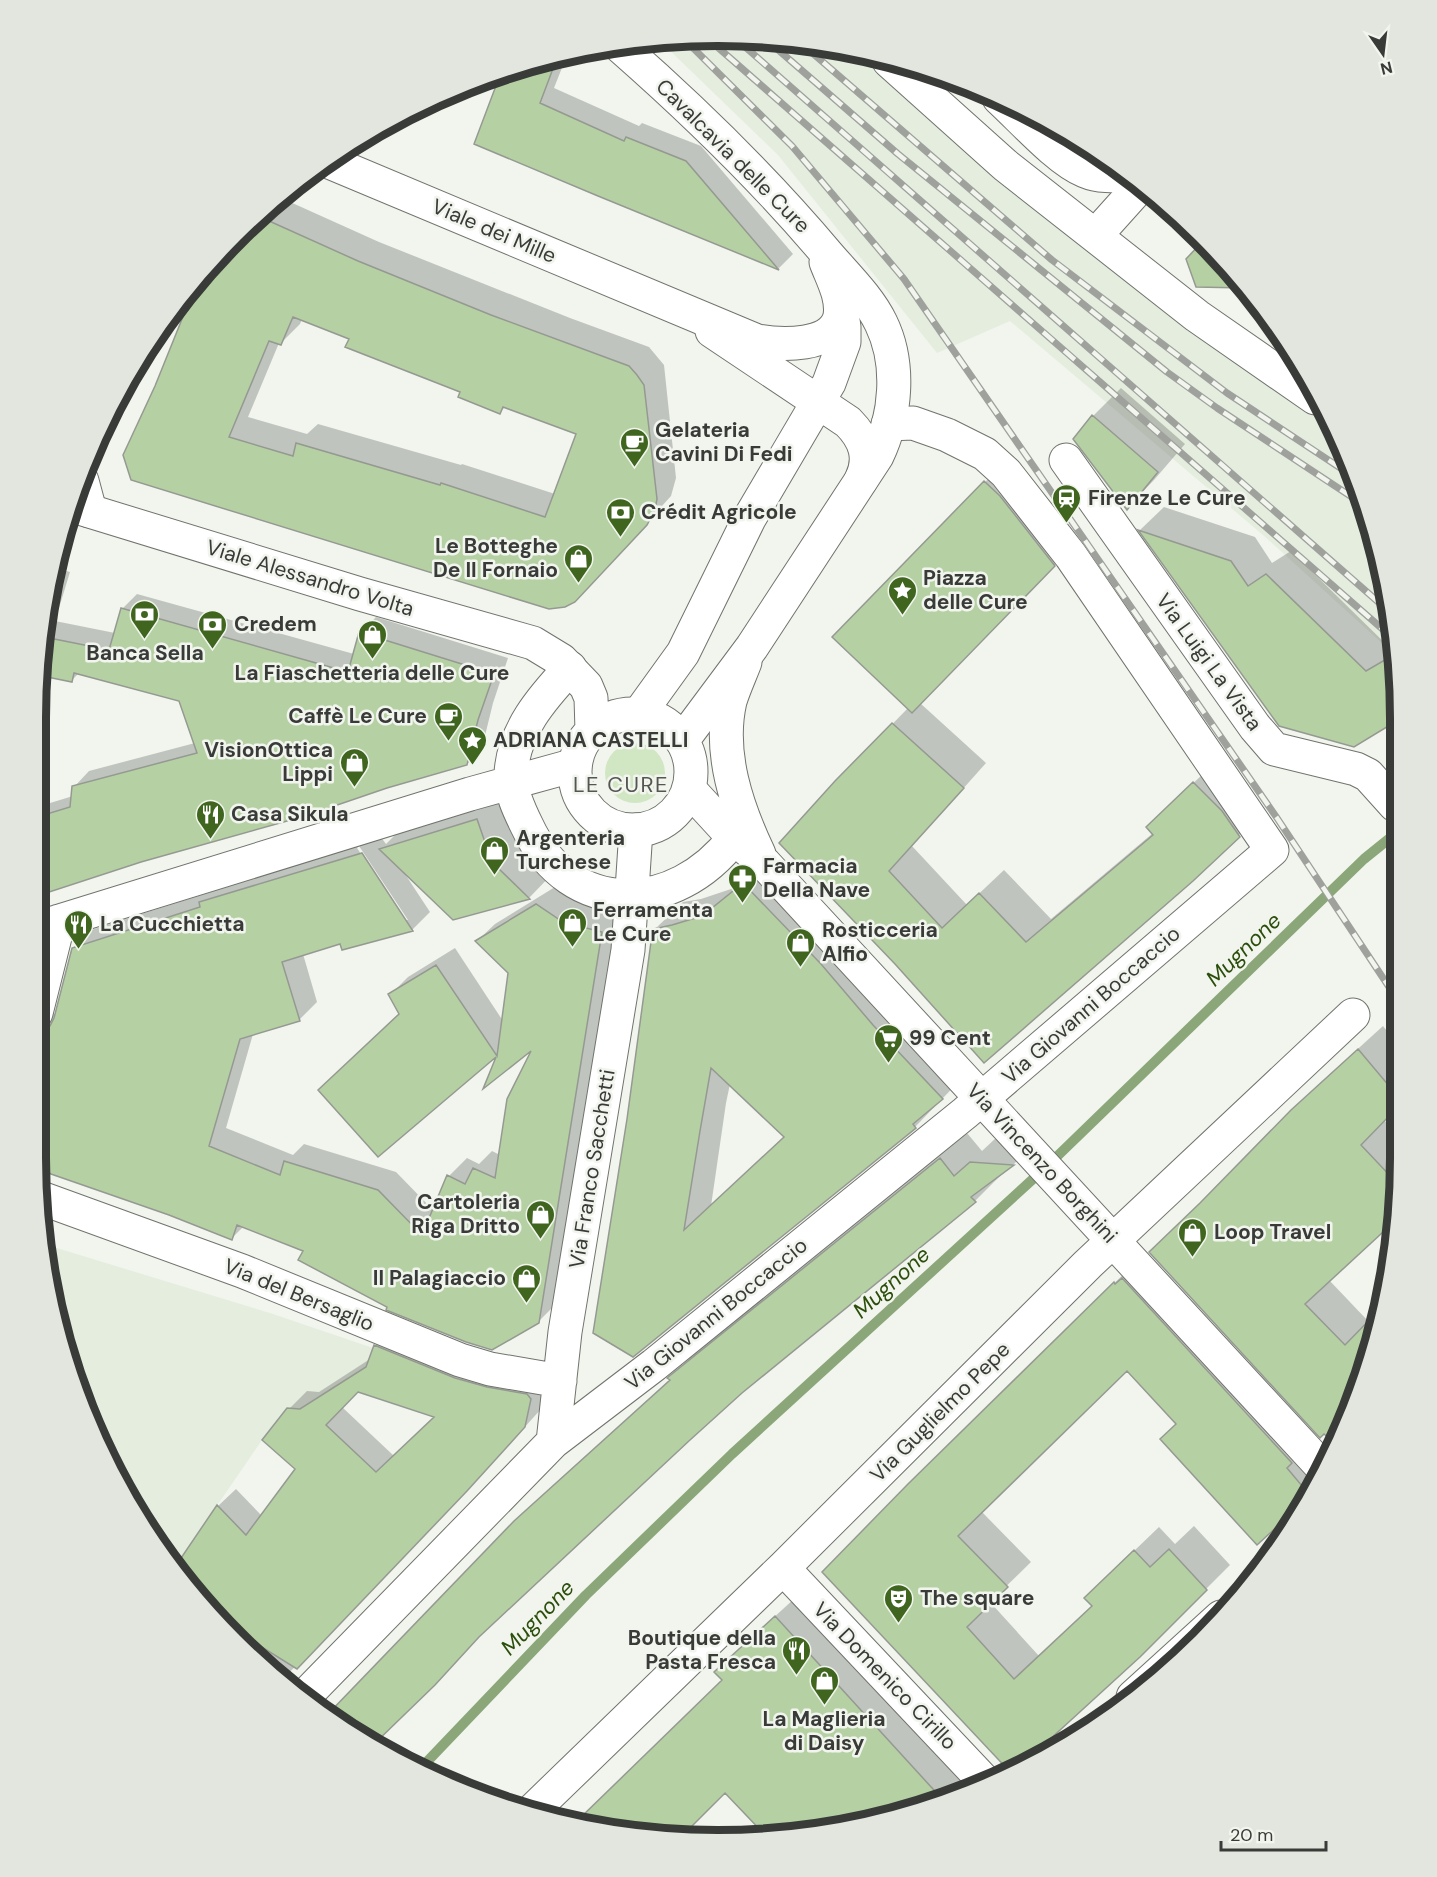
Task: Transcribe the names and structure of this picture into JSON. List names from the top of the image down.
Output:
{
  "streets": {
    "street": [
      "Cavalcavia delle Cure",
      "Viale dei Mille",
      "Viale Alessandro Volta",
      "Via Luigi La Vista",
      "Via Giovanni Boccaccio",
      "Via Vincenzo Borghini",
      "Via Franco Sacchetti",
      "Via del Bersaglio",
      "Via Guglielmo Pepe",
      "Via Domenico Cirillo"
    ]
  },
  "crossings": [
    ["Via Giovanni Boccaccio", "Via Vincenzo Borghini"],
    ["Via Giovanni Boccaccio", "Via Franco Sacchetti"],
    ["Via Vincenzo Borghini", "Via Guglielmo Pepe"],
    ["Via Franco Sacchetti", "Via del Bersaglio"],
    ["Via Guglielmo Pepe", "Via Domenico Cirillo"]
  ],
  "districts": ["LE CURE"],
  "water": ["Mugnone"],
  "places": {
    "cafe": ["Gelateria Cavini Di Fedi", "Caffè Le Cure"],
    "station": ["Firenze Le Cure"],
    "bank": ["Crédit Agricole", "Banca Sella", "Credem"],
    "shop": [
      "Le Botteghe De Il Fornaio",
      "La Fiaschetteria delle Cure",
      "VisionOttica Lippi",
      "Argenteria Turchese",
      "Ferramenta Le Cure",
      "Rosticceria Alfio",
      "Cartoleria Riga Dritto",
      "Loop Travel",
      "Il Palagiaccio",
      "La Maglieria di Daisy"
    ],
    "place": ["Piazza delle Cure", "ADRIANA CASTELLI"],
    "restaurant": ["Casa Sikula", "La Cucchietta", "Boutique della Pasta Fresca"],
    "pharmacy": ["Farmacia Della Nave"],
    "supermarket": ["99 Cent"],
    "theatre": ["The square"]
  },
  "scale_bar": "20 m",
  "north": "bottom"
}
